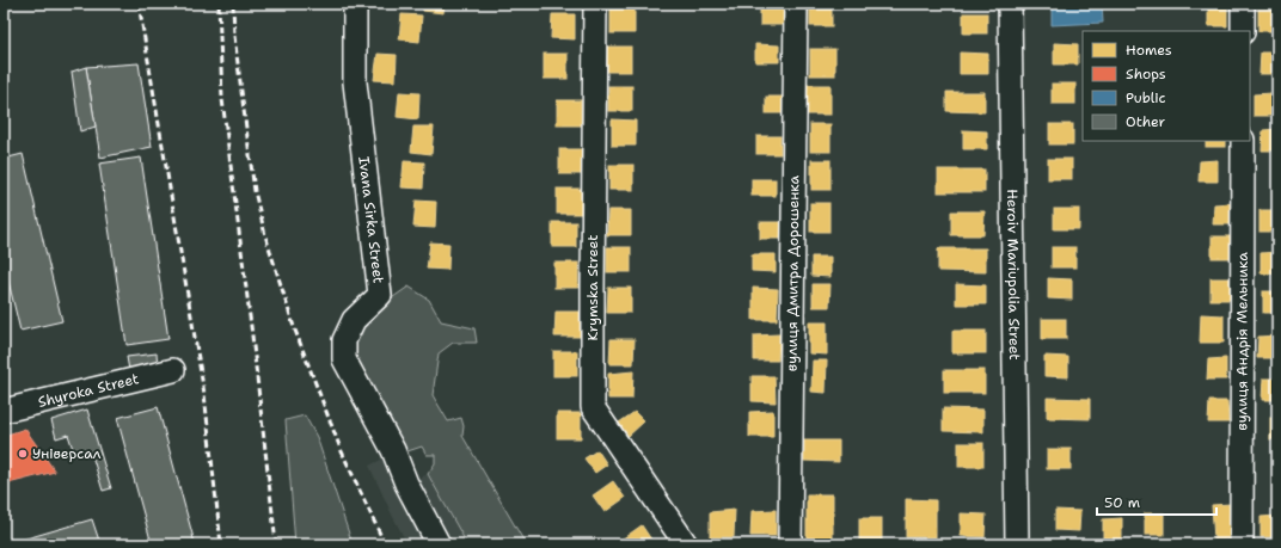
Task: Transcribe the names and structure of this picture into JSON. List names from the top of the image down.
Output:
{
  "streets": {
    "street": [
      "Ivana Sirka Street",
      "вулиця Дмитра Дорошенка",
      "Heroiv Mariupolia Street",
      "Krymska Street",
      "вулиця Андрія Мельника",
      "Shyroka Street"
    ]
  },
  "places": ["Універсал"],
  "legend": [
    "Homes",
    "Shops",
    "Public",
    "Other"
  ],
  "scale_bar": "50 m"
}
